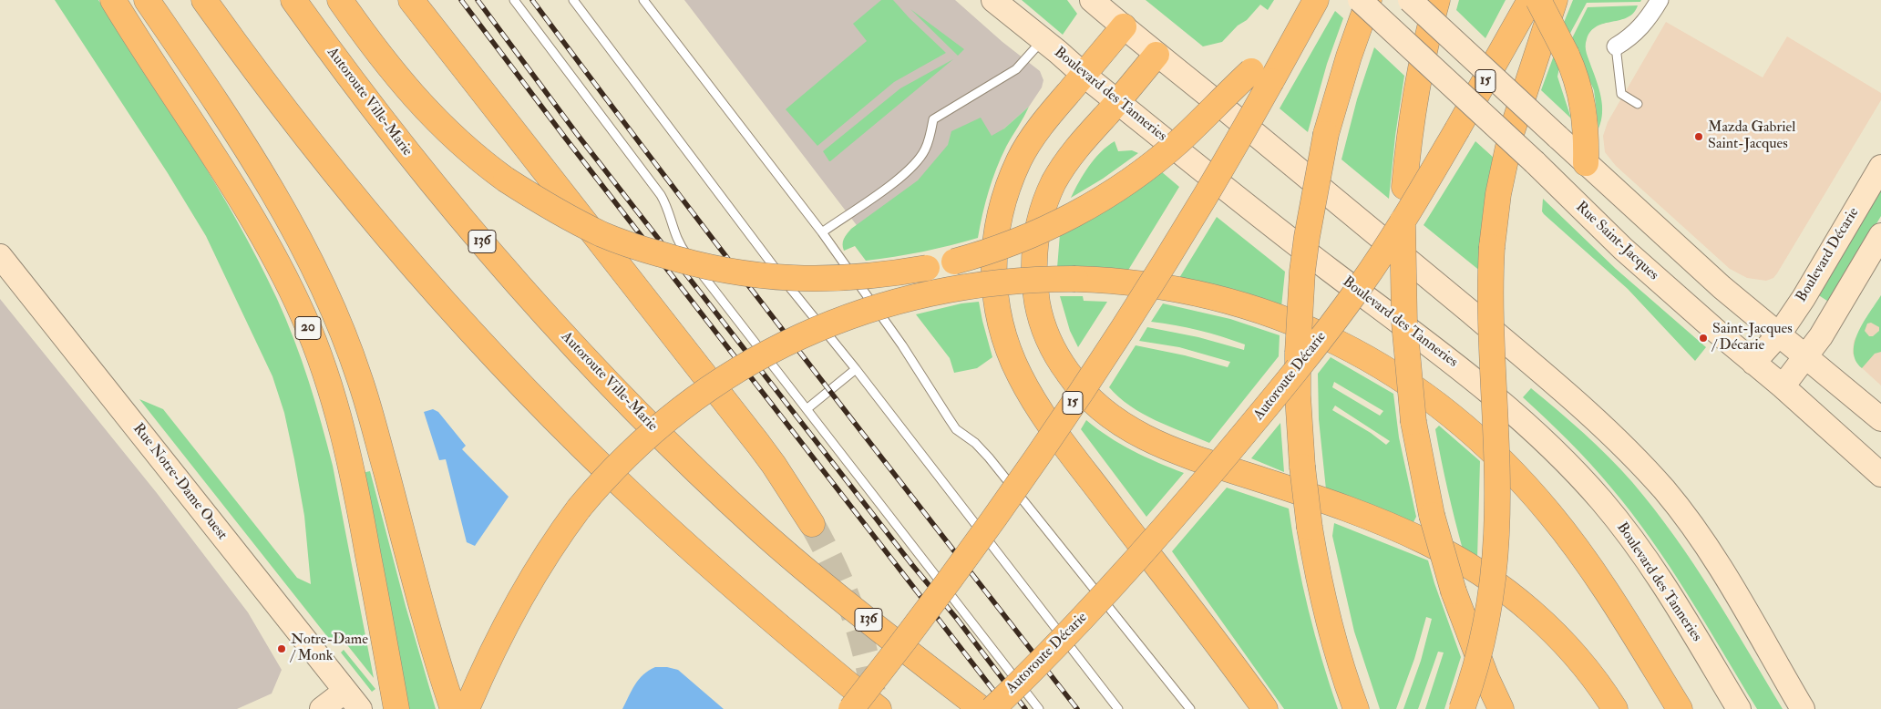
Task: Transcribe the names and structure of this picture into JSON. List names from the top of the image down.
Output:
{
  "streets": {
    "highway": [
      "15",
      "Autoroute Ville-Marie",
      "136",
      "20",
      "Autoroute Décarie"
    ],
    "main road": [
      "Boulevard des Tanneries",
      "Rue Saint-Jacques",
      "Boulevard Décarie",
      "Rue Notre-Dame Ouest"
    ]
  },
  "crossings": [
    ["Autoroute Ville-Marie", "Autoroute Décarie"],
    ["Rue Saint-Jacques", "Boulevard Décarie"]
  ],
  "places": ["Mazda Gabriel Saint-Jacques", "Saint-Jacques / Décarie", "Notre-Dame / Monk"]
}
